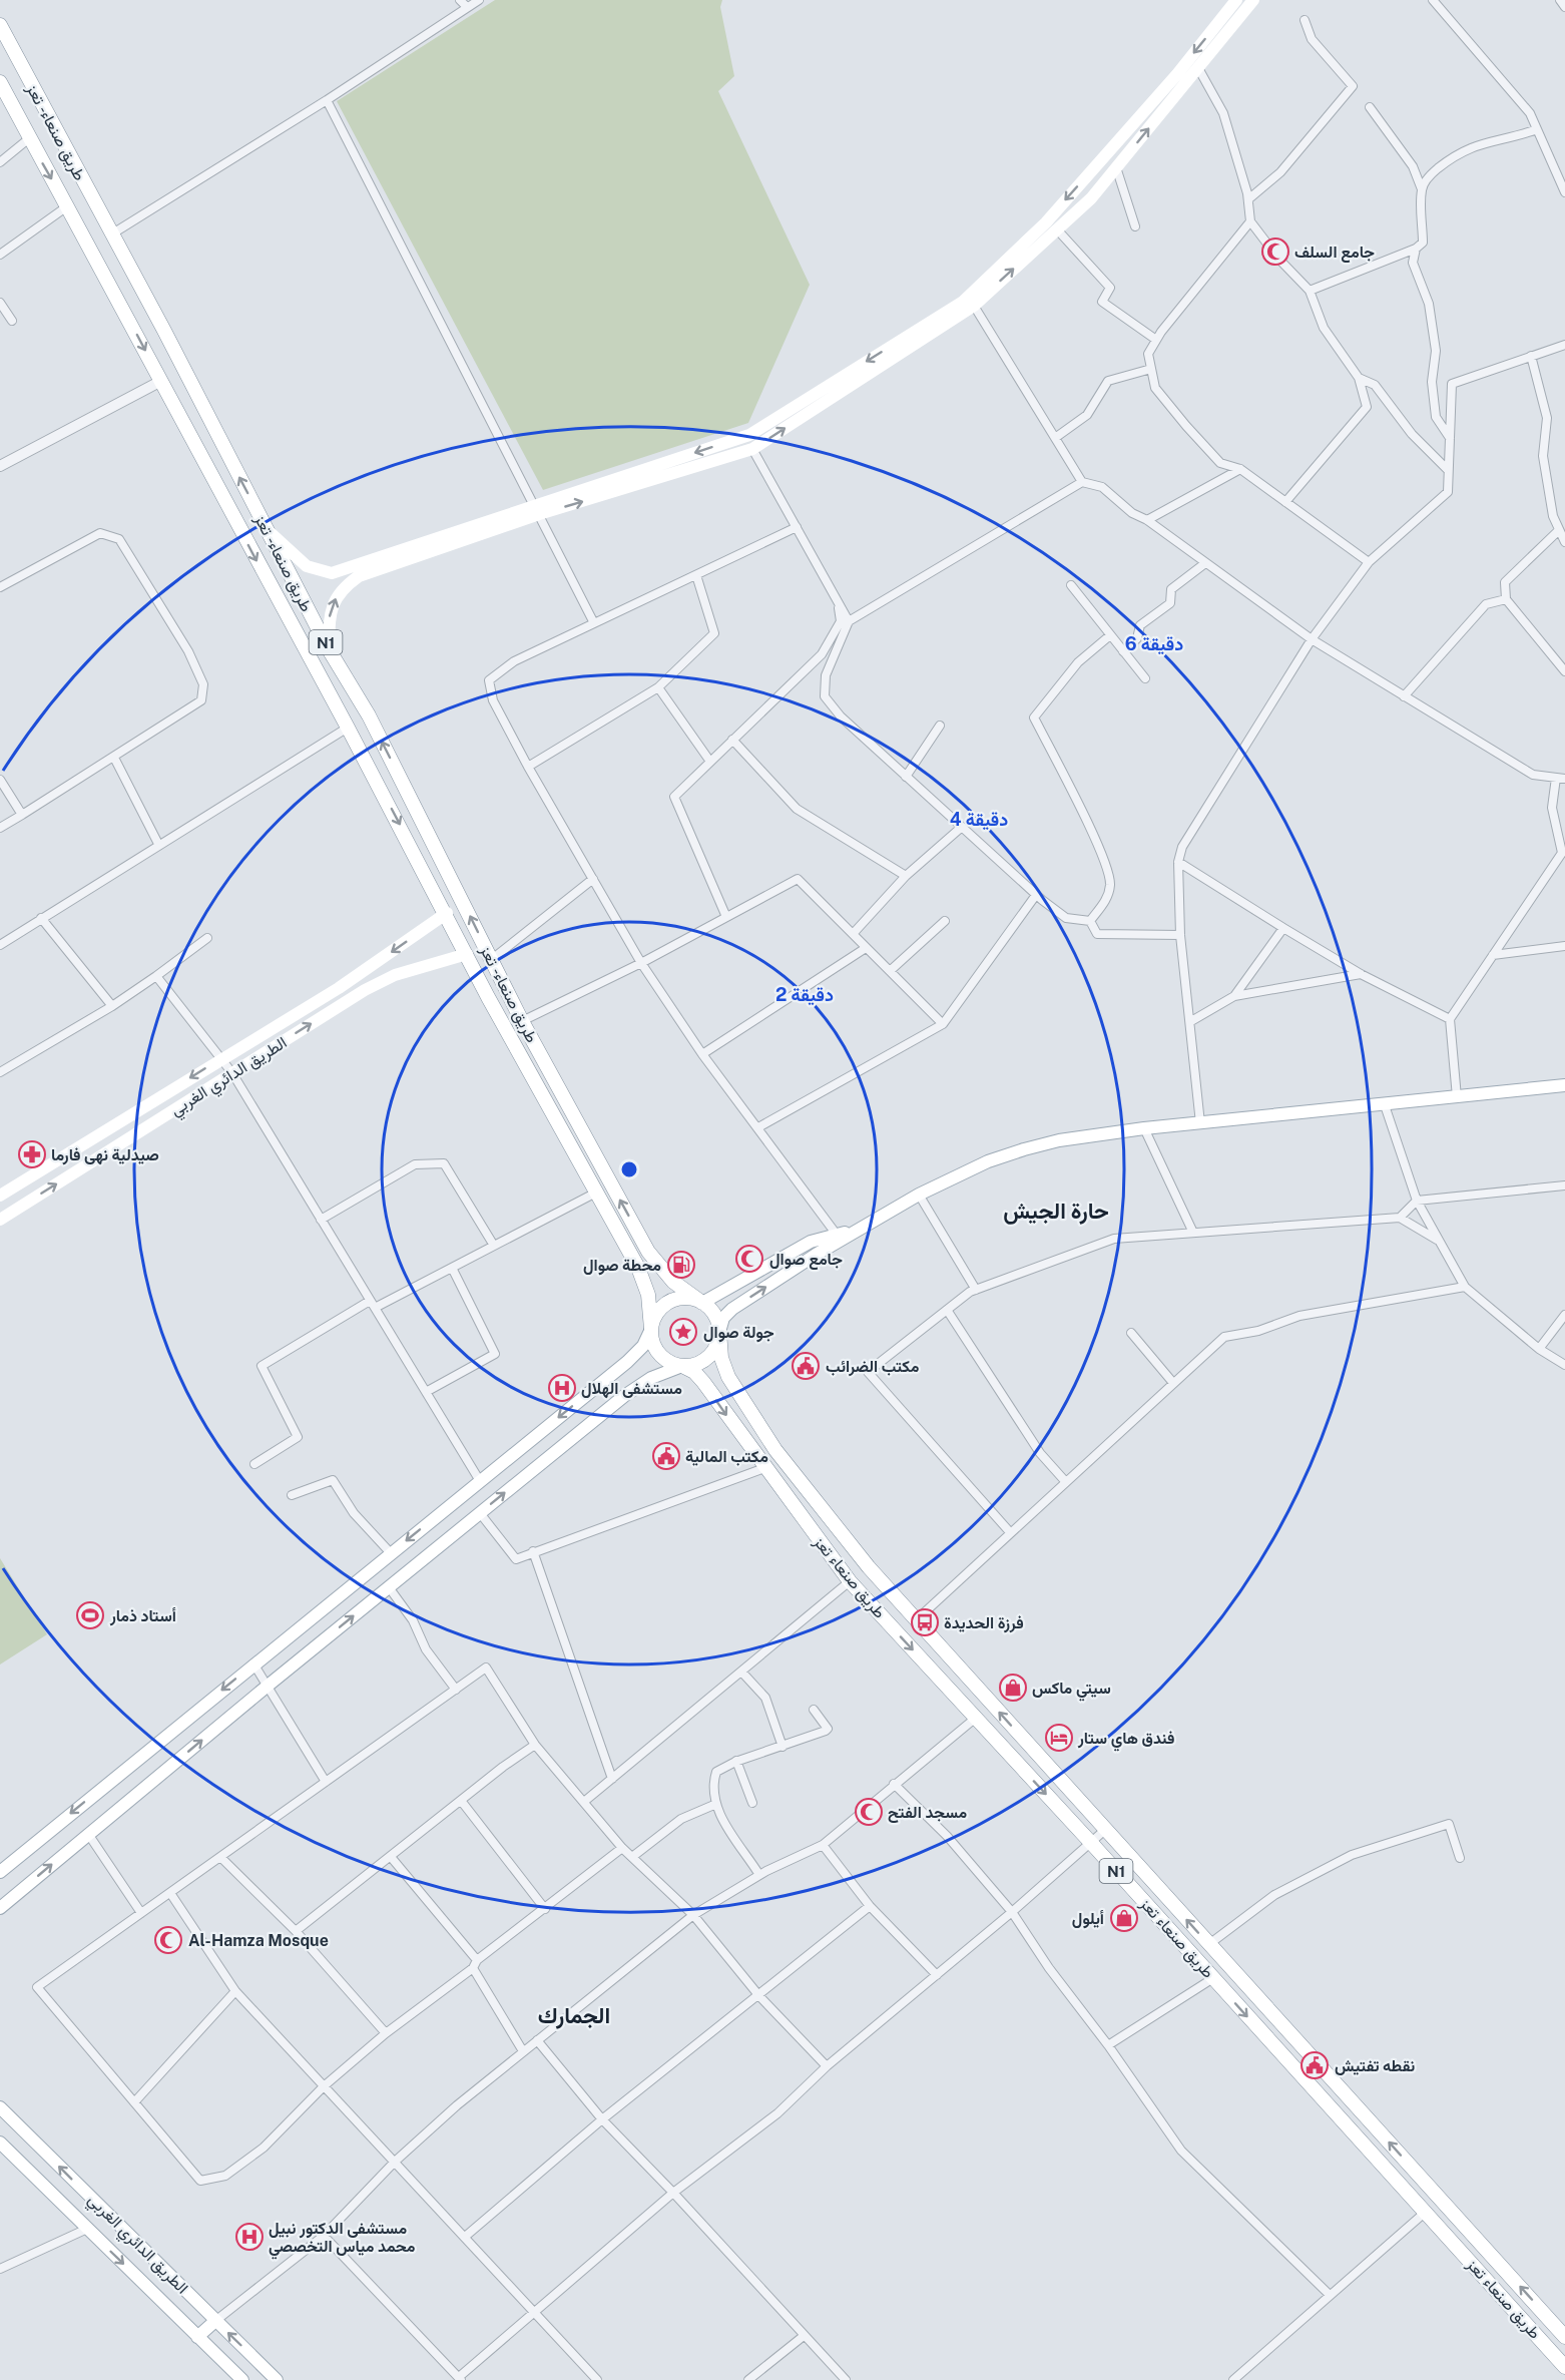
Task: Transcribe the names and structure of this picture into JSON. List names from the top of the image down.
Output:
{
  "streets": {
    "highway": ["طريق صنعاء - تعز", "N1", "طريق صنعاء تعز"],
    "main road": ["الطريق الدائري الغربي"]
  },
  "crossings": [
    ["طريق صنعاء - تعز", "الطريق الدائري الغربي"],
    ["طريق صنعاء - تعز", "طريق صنعاء تعز"]
  ],
  "districts": ["حارة الجيش", "الجمارك"],
  "places": {
    "mosque": [
      "جامع السلف",
      "جامع صوال",
      "مسجد الفتح",
      "Al-Hamza Mosque"
    ],
    "pharmacy": ["صيدلية نهى فارما"],
    "fuel station": ["محطة صوال"],
    "place": ["جولة صوال"],
    "public building": ["مكتب الضرائب", "مكتب المالية", "نقطه تفتيش"],
    "hospital": ["مستشفى الهلال", "مستشفى الدكتور نبيل محمد مياس التخصصي"],
    "sports": ["أستاد ذمار"],
    "bus stop": ["فرزة الحديدة"],
    "shop": ["سيتي ماكس", "أيلول"],
    "hotel": ["فندق هاي ستار"]
  },
  "rings": ["6 دقيقة", "4 دقيقة", "2 دقيقة"]
}
